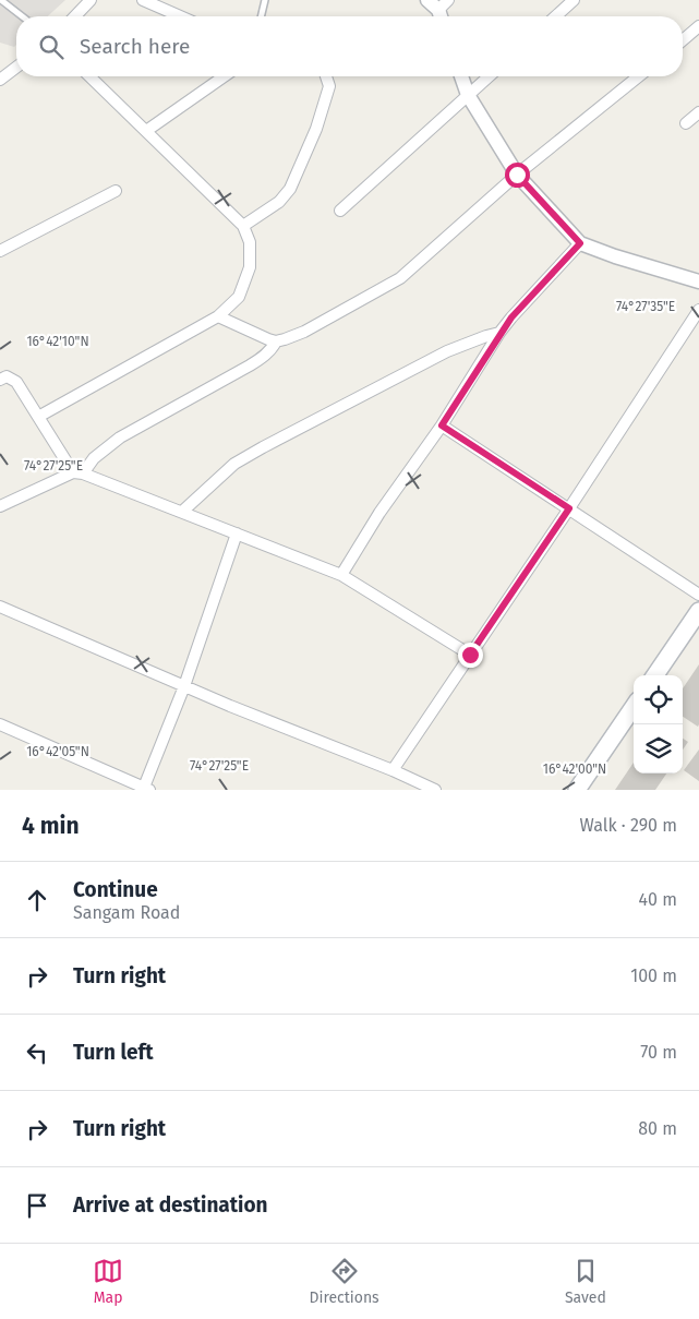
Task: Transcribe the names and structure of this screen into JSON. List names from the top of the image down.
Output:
{
  "page": {
    "search": "Search here",
    "heading": ["4 min", "Walk · 290 m"],
    "list": [
      ["Continue", "Sangam Road", "40 m"],
      ["Turn right", "100 m"],
      ["Turn left", "70 m"],
      ["Turn right", "80 m"],
      "Arrive at destination"
    ],
    "nav": ["Map", "Directions", "Saved"]
  },
  "coordinates": [
    "74°27'35\"E",
    "16°42'10\"N",
    "74°27'25\"E",
    "16°42'05\"N",
    "16°42'00\"N"
  ]
}
